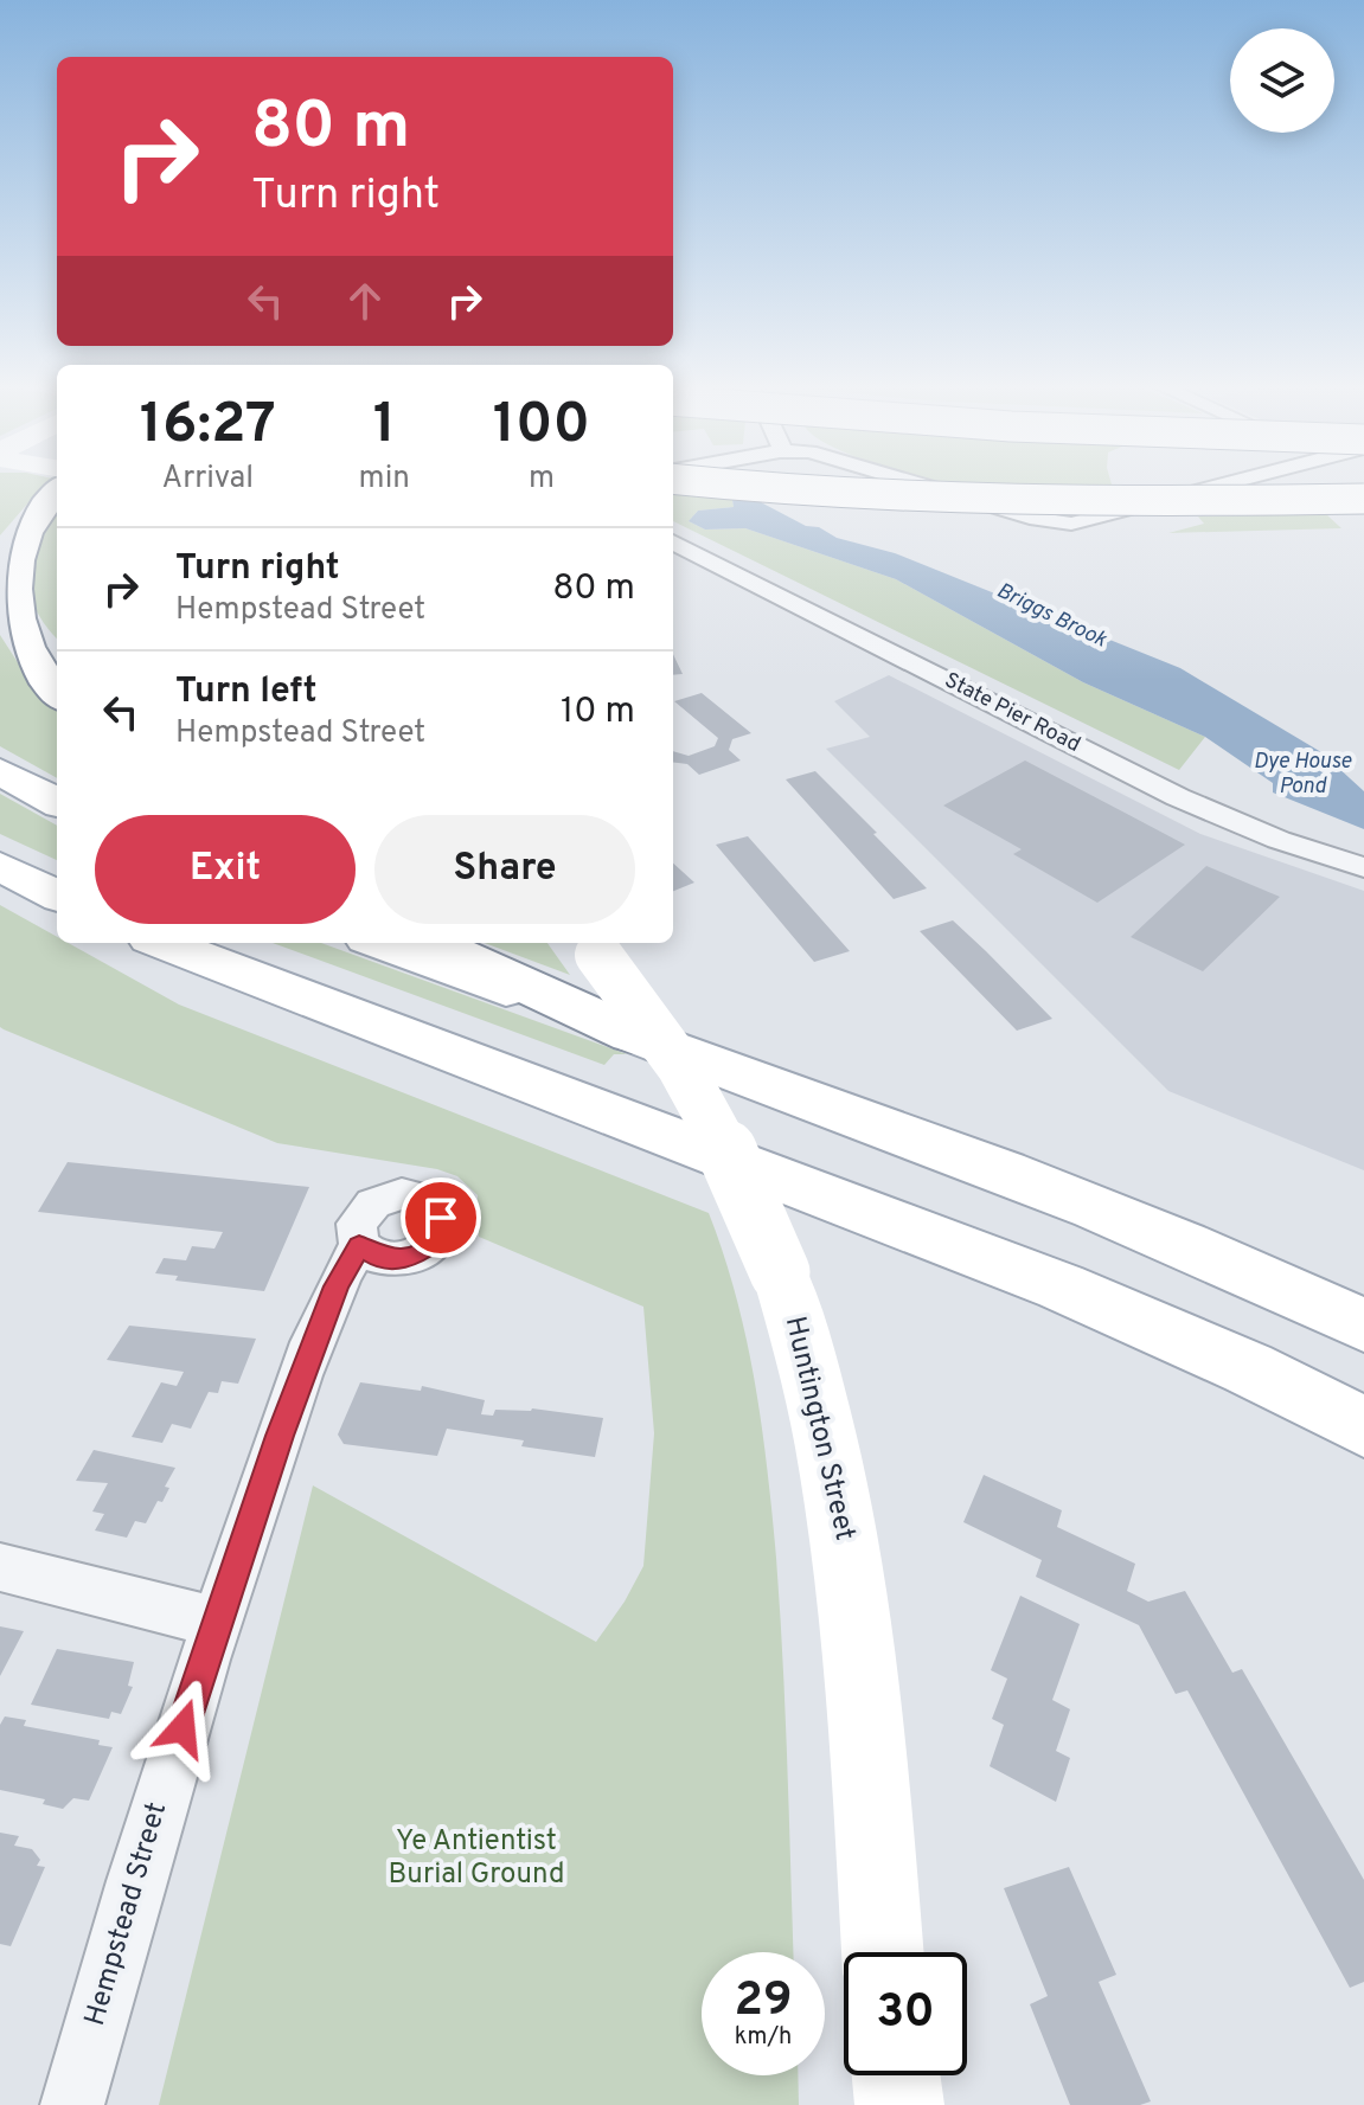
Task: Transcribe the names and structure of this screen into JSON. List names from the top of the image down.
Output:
{
  "streets": {
    "main road": ["Huntington Street"],
    "street": ["State Pier Road", "Hempstead Street"]
  },
  "water": ["Briggs Brook", "Dye House Pond"],
  "parks": ["Ye Antientist Burial Ground"],
  "page": {
    "turn": ["80 m", "Turn right"],
    "eta": [
      "16:27",
      "Arrival",
      "1",
      "min",
      "100",
      "m"
    ],
    "list": [
      {
        "name": "Turn right",
        "note": "Hempstead Street",
        "value": "80 m"
      },
      {
        "name": "Turn left",
        "note": "Hempstead Street",
        "value": "10 m"
      }
    ],
    "buttons": ["Exit", "Share"],
    "speed": "29 km/h",
    "limit": "30"
  }
}
